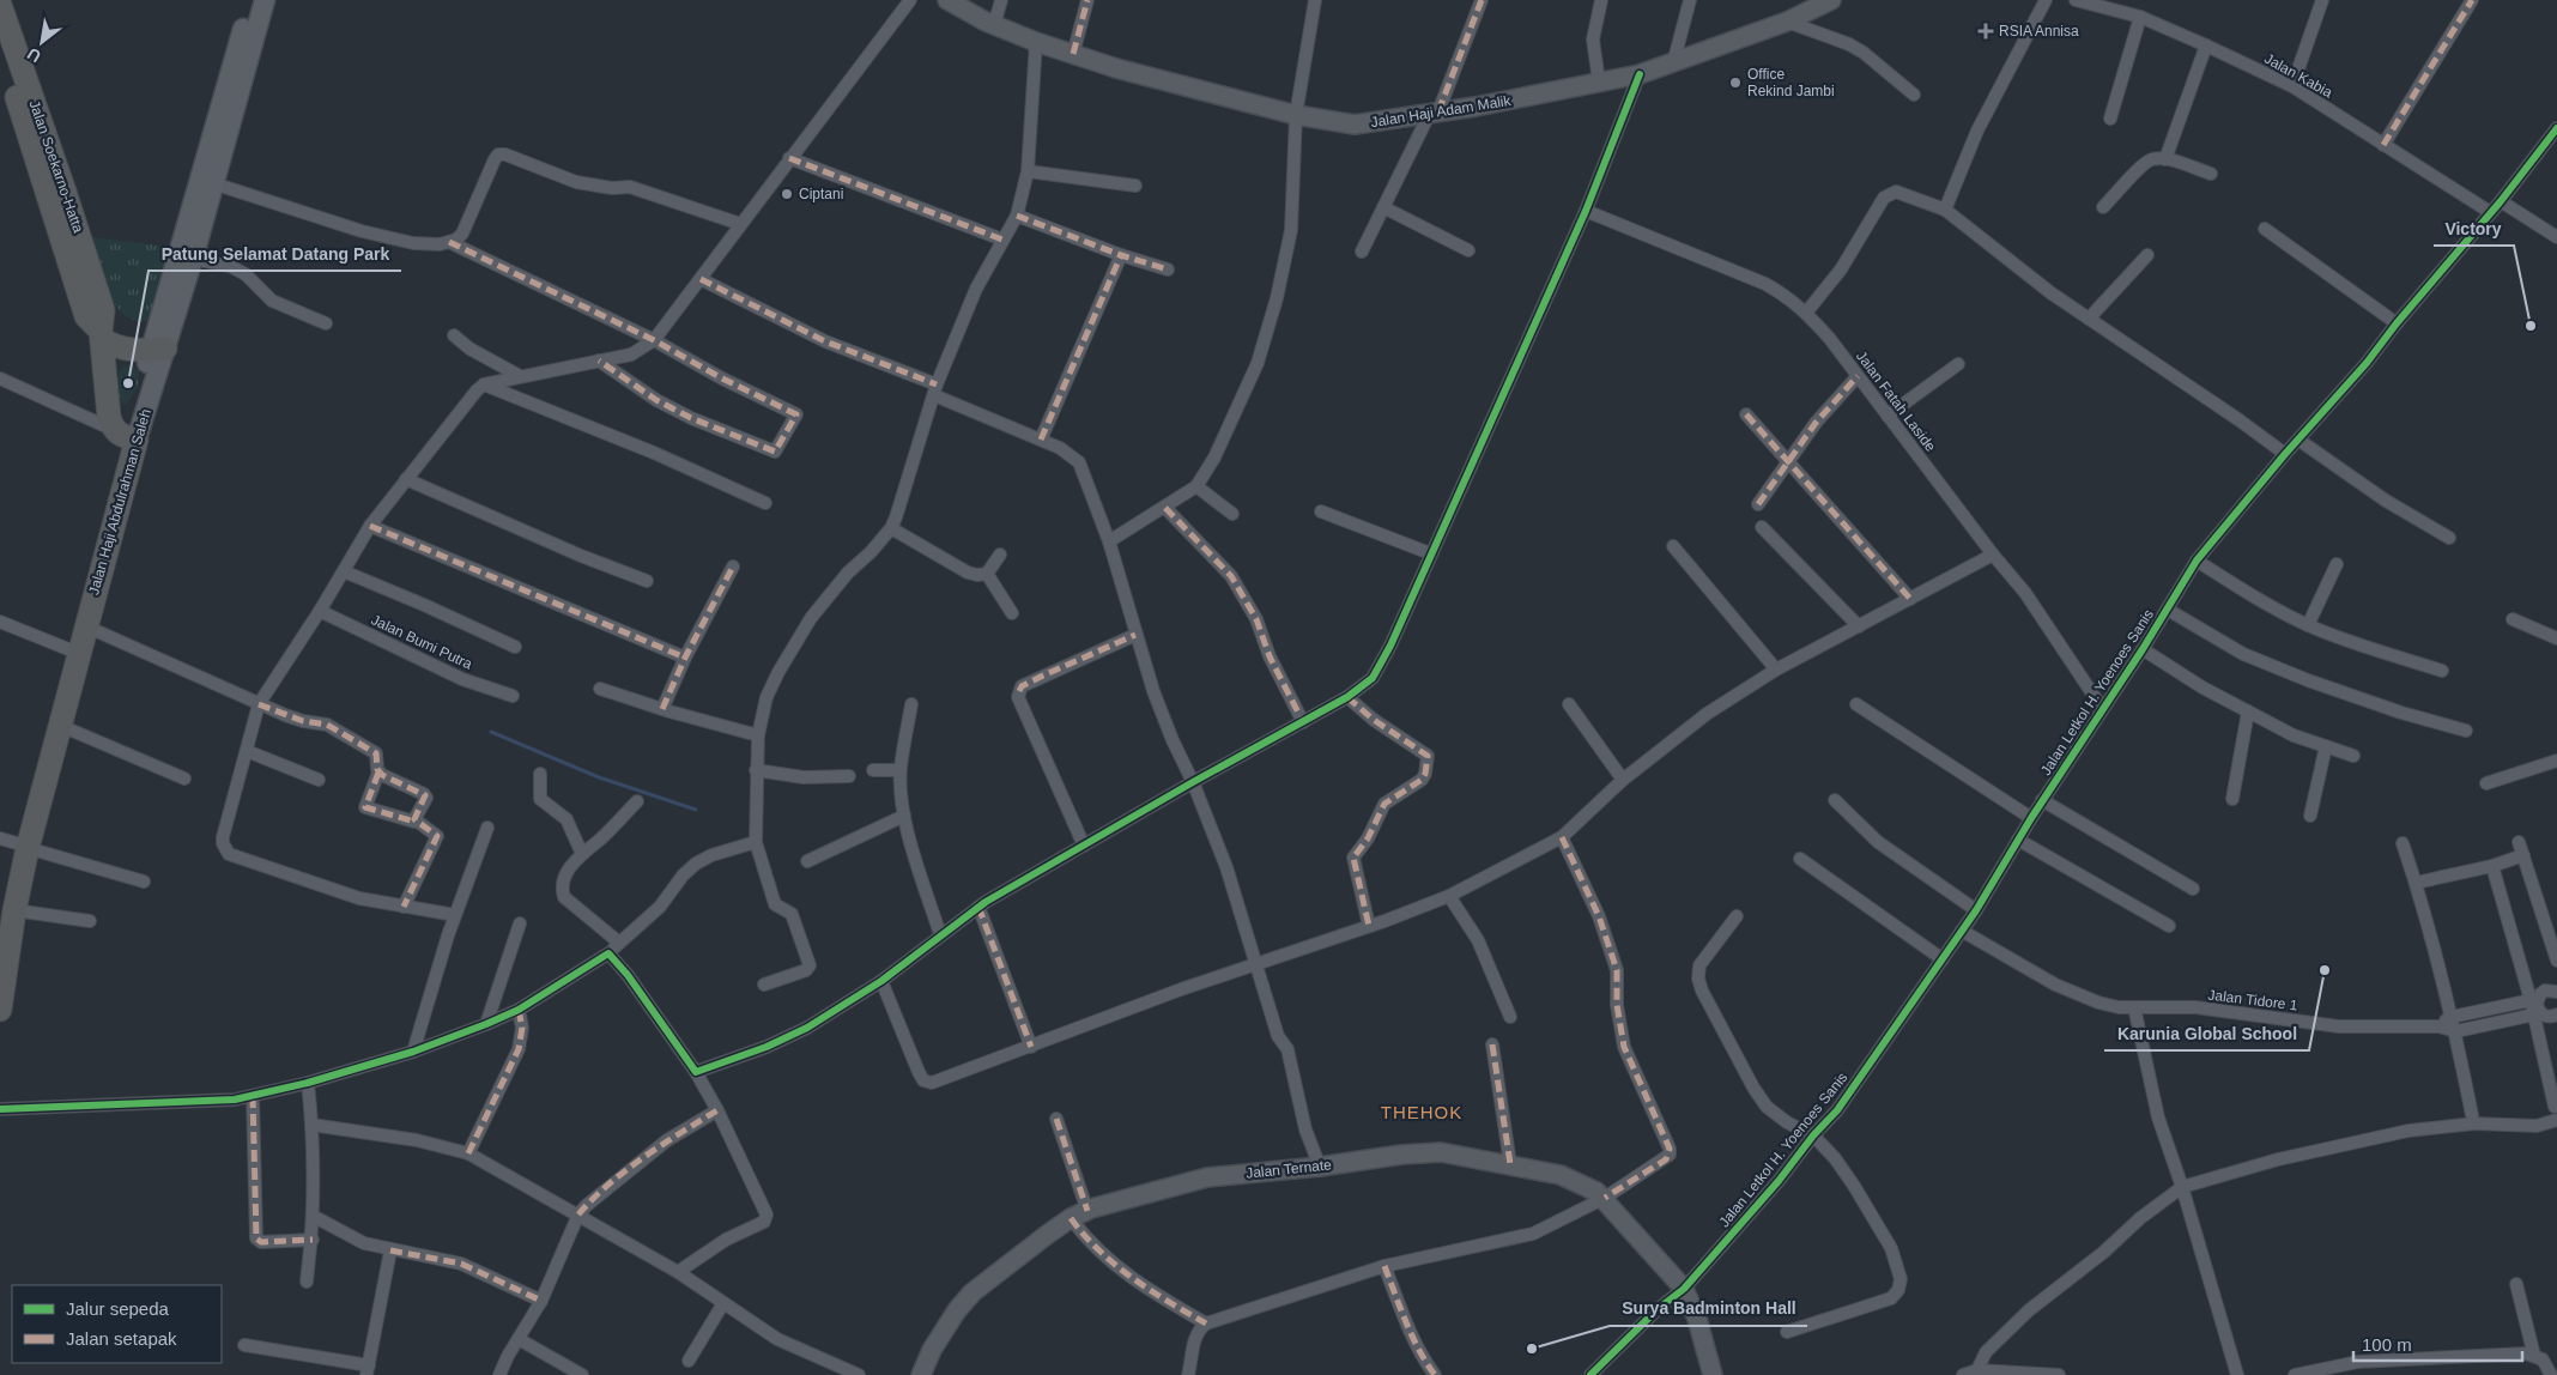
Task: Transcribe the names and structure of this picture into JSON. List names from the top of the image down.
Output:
{
  "streets": {
    "highway": ["Jalan Soekarno-Hatta", "Jalan Haji Abdulrahman Saleh"],
    "street": [
      "Jalan Kabia",
      "Jalan Haji Adam Malik",
      "Jalan Fatah Laside",
      "Jalan Bumi Putra",
      "Jalan Letkol H. Yoenoes Sanis",
      "Jalan Tidore 1",
      "Jalan Ternate"
    ]
  },
  "crossings": [
    ["Jalan Kabia", "Jalan Letkol H. Yoenoes Sanis"],
    ["Jalan Soekarno-Hatta", "Jalan Haji Abdulrahman Saleh"],
    ["Jalan Fatah Laside", "Jalan Letkol H. Yoenoes Sanis"],
    ["Jalan Letkol H. Yoenoes Sanis", "Jalan Tidore 1"],
    ["Jalan Letkol H. Yoenoes Sanis", "Jalan Ternate"]
  ],
  "districts": ["THEHOK"],
  "places": {
    "health": ["RSIA Annisa"],
    "other": [
      "Office Rekind Jambi",
      "Ciptani",
      "Victory",
      "Patung Selamat Datang Park",
      "Karunia Global School",
      "Surya Badminton Hall"
    ]
  },
  "legend": ["Jalur sepeda", "Jalan setapak"],
  "scale_bar": "100 m",
  "north": "bottom left"
}
